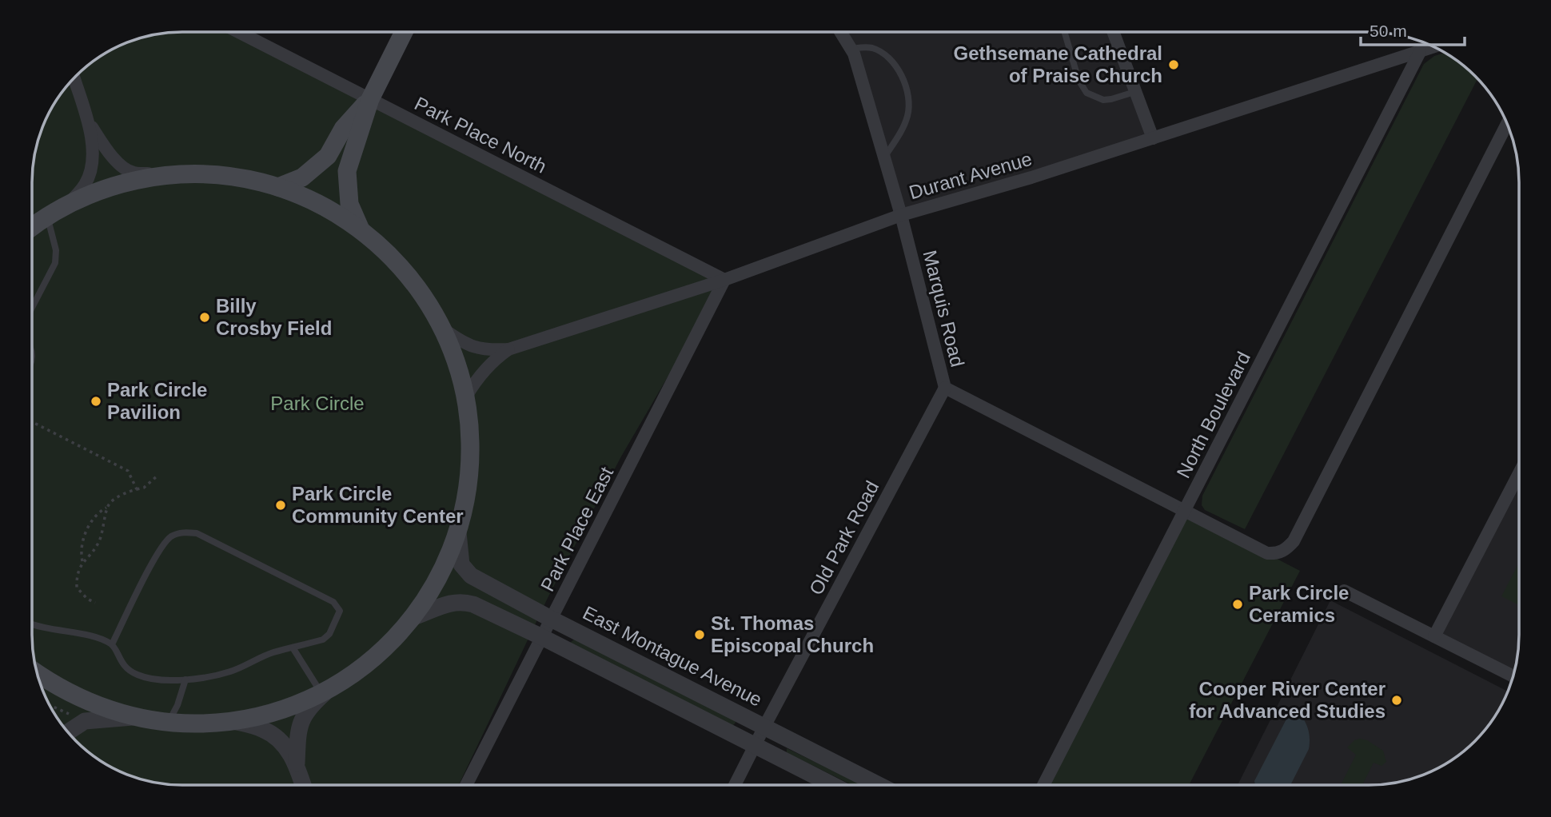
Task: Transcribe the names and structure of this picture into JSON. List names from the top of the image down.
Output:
{
  "streets": {
    "street": [
      "Park Place North",
      "Durant Avenue",
      "Marquis Road",
      "North Boulevard",
      "Park Place East",
      "Old Park Road",
      "East Montague Avenue"
    ]
  },
  "crossings": [
    ["Park Place North", "Durant Avenue"],
    ["Park Place North", "Park Place East"],
    ["Durant Avenue", "Marquis Road"],
    ["Durant Avenue", "North Boulevard"],
    ["Durant Avenue", "Park Place East"],
    ["Marquis Road", "North Boulevard"],
    ["Marquis Road", "Old Park Road"],
    ["Park Place East", "East Montague Avenue"],
    ["Old Park Road", "East Montague Avenue"]
  ],
  "parks": ["Park Circle"],
  "places": [
    "Gethsemane Cathedral of Praise Church",
    "Billy Crosby Field",
    "Park Circle Pavilion",
    "Park Circle Community Center",
    "Park Circle Ceramics",
    "St. Thomas Episcopal Church",
    "Cooper River Center for Advanced Studies"
  ],
  "scale_bar": "50 m"
}
